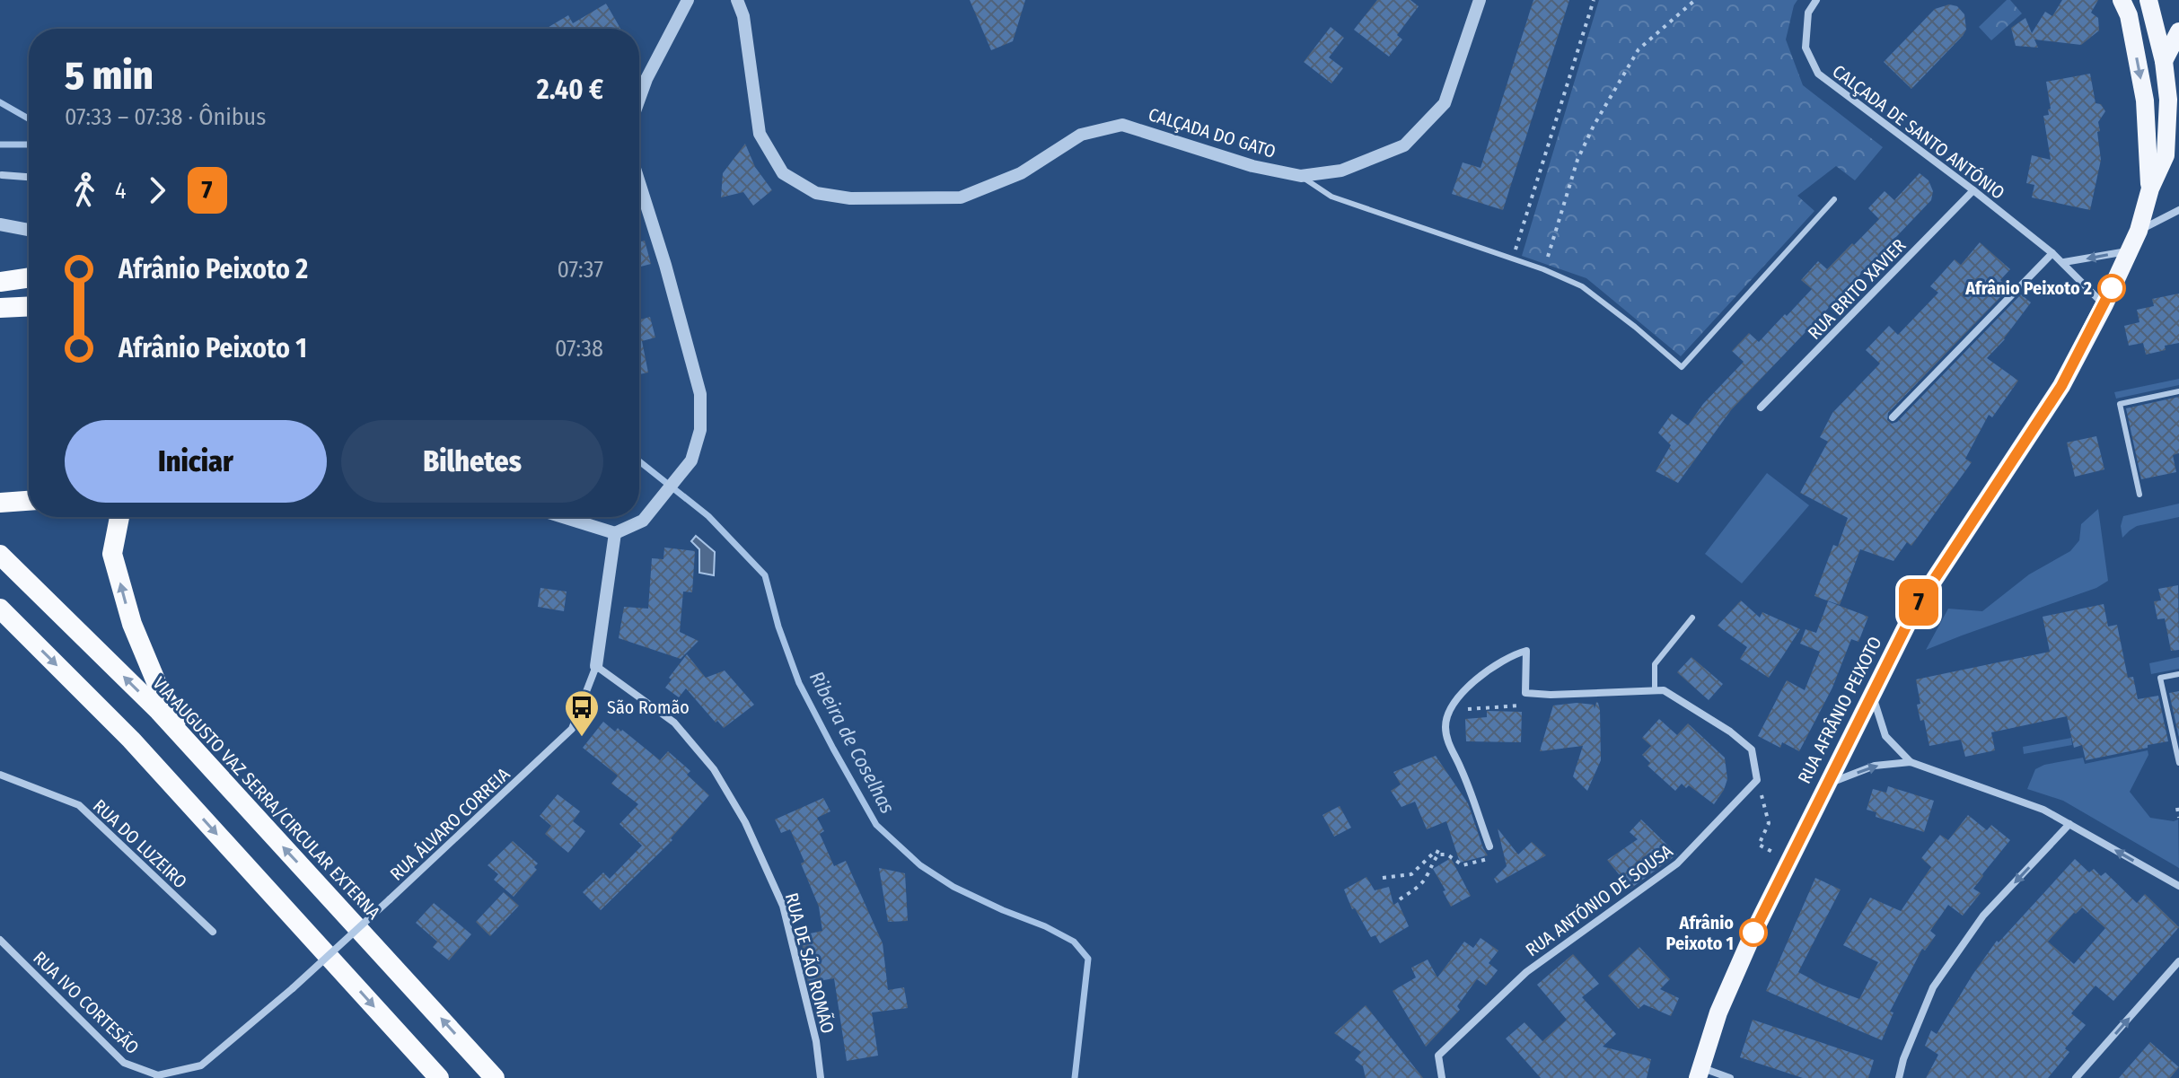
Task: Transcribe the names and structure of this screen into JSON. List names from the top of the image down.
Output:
{
  "streets": {
    "highway": ["VIA AUGUSTO VAZ SERRA/CIRCULAR EXTERNA"],
    "main road": ["RUA AFRÂNIO PEIXOTO"],
    "street": [
      "CALÇADA DE SANTO ANTÓNIO",
      "CALÇADA DO GATO",
      "RUA BRITO XAVIER",
      "RUA ÁLVARO CORREIA",
      "RUA DO LUZEIRO",
      "RUA ANTÓNIO DE SOUSA",
      "RUA DE SÃO ROMÃO",
      "RUA IVO CORTESÃO"
    ]
  },
  "crossings": [
    ["CALÇADA DE SANTO ANTÓNIO", "RUA BRITO XAVIER"],
    ["CALÇADA DE SANTO ANTÓNIO", "RUA AFRÂNIO PEIXOTO"],
    ["RUA ÁLVARO CORREIA", "RUA DE SÃO ROMÃO"],
    ["RUA ÁLVARO CORREIA", "RUA IVO CORTESÃO"]
  ],
  "water": ["Ribeira de Coselhas"],
  "places": {
    "other": ["Afrânio Peixoto 2", "Afrânio Peixoto 1"],
    "bus stop": ["São Romão"]
  },
  "lines": ["bus line 7"],
  "page": {
    "on_map": "7",
    "heading": ["5 min", "07:33 – 07:38 · Ônibus", "2.40 €"],
    "legs": ["4", "7"],
    "list": [
      {
        "name": "Afrânio Peixoto 2",
        "value": "07:37"
      },
      {
        "name": "Afrânio Peixoto 1",
        "value": "07:38"
      }
    ],
    "buttons": ["Iniciar", "Bilhetes"]
  }
}
